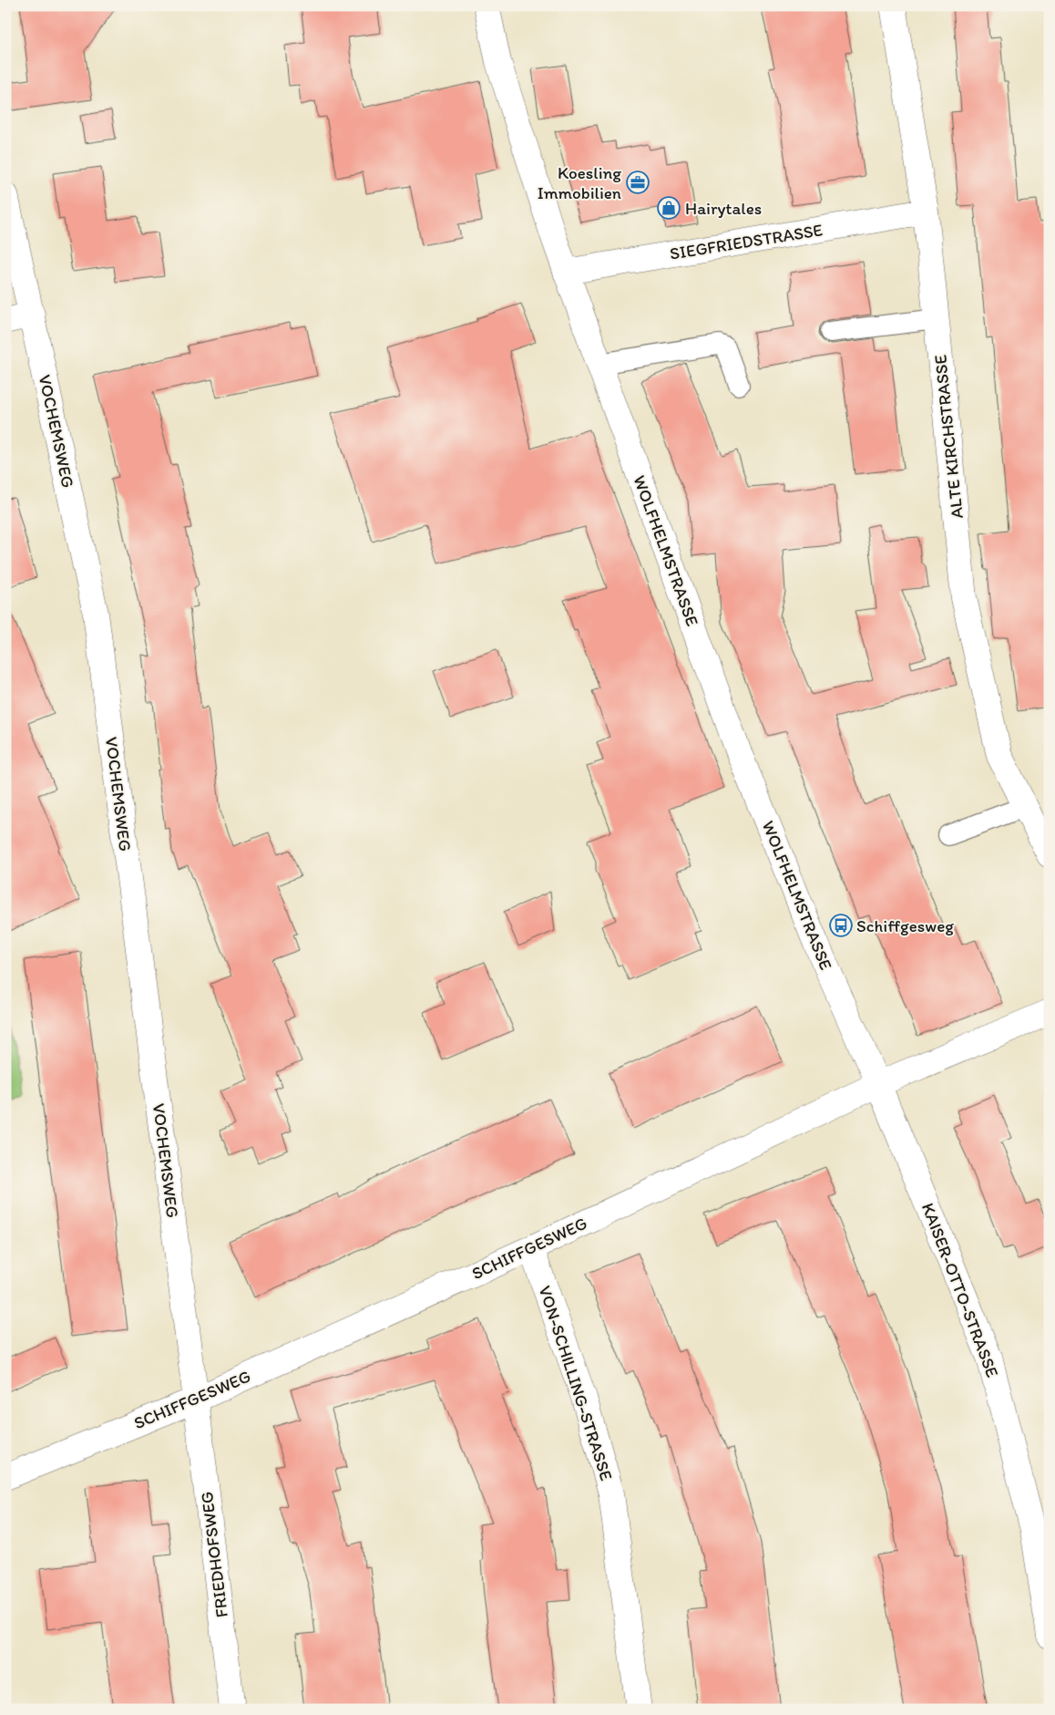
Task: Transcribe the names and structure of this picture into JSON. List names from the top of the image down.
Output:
{
  "streets": {
    "street": [
      "SIEGFRIEDSTRASSE",
      "VOCHEMSWEG",
      "ALTE KIRCHSTRASSE",
      "WOLFHELMSTRASSE",
      "SCHIFFGESWEG",
      "KAISER-OTTO-STRASSE",
      "VON-SCHILLING-STRASSE",
      "FRIEDHOFSWEG"
    ]
  },
  "crossings": [
    ["SIEGFRIEDSTRASSE", "ALTE KIRCHSTRASSE"],
    ["SIEGFRIEDSTRASSE", "WOLFHELMSTRASSE"],
    ["VOCHEMSWEG", "SCHIFFGESWEG"],
    ["VOCHEMSWEG", "FRIEDHOFSWEG"],
    ["WOLFHELMSTRASSE", "SCHIFFGESWEG"],
    ["WOLFHELMSTRASSE", "KAISER-OTTO-STRASSE"],
    ["SCHIFFGESWEG", "KAISER-OTTO-STRASSE"],
    ["SCHIFFGESWEG", "VON-SCHILLING-STRASSE"],
    ["SCHIFFGESWEG", "FRIEDHOFSWEG"]
  ],
  "places": {
    "office": ["Koesling Immobilien"],
    "shop": ["Hairytales"],
    "bus stop": ["Schiffgesweg"]
  }
}
